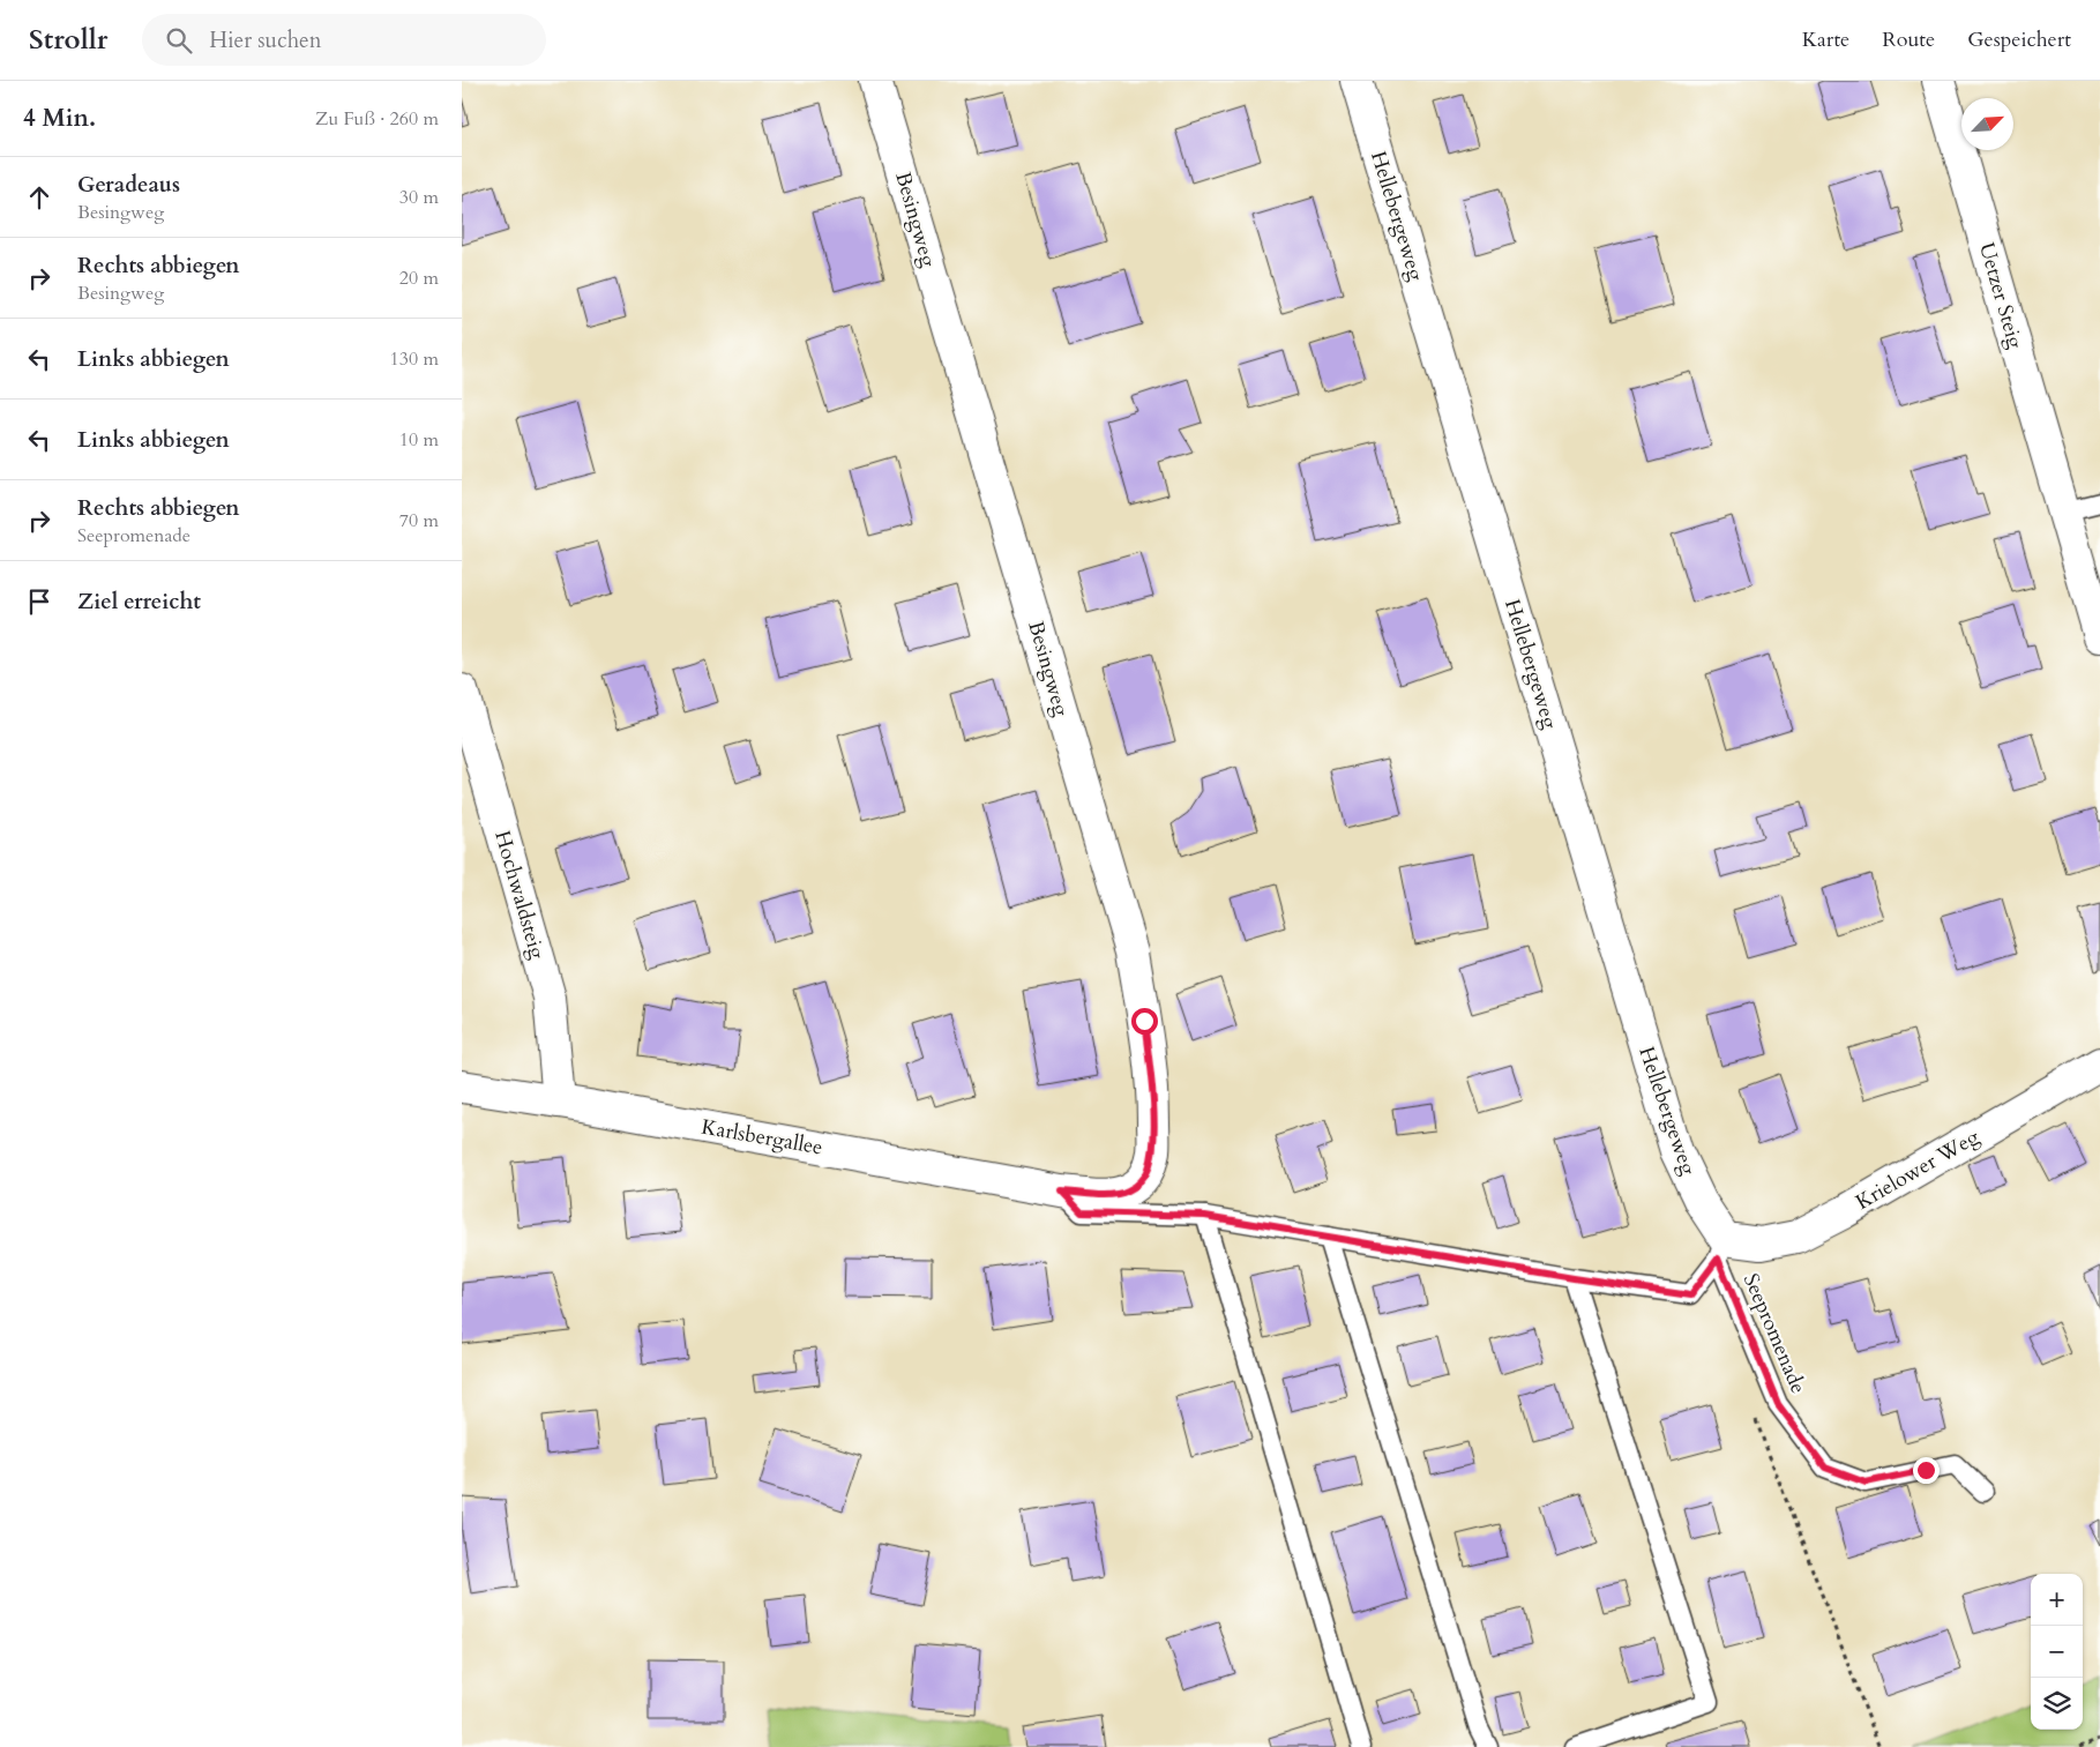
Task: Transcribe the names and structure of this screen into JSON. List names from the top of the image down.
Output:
{
  "streets": {
    "street": [
      "Hellebergeweg",
      "Besingweg",
      "Uetzer Steig",
      "Hochwaldsteig",
      "Karlsbergallee",
      "Krielower Weg"
    ],
    "lane": ["Seepromenade"]
  },
  "crossings": [
    ["Hellebergeweg", "Krielower Weg"],
    ["Hellebergeweg", "Seepromenade"],
    ["Besingweg", "Karlsbergallee"],
    ["Hochwaldsteig", "Karlsbergallee"],
    ["Krielower Weg", "Seepromenade"]
  ],
  "north": "top right",
  "page": {
    "header": "Strollr",
    "search": "Hier suchen",
    "nav": ["Karte", "Route", "Gespeichert"],
    "heading": ["4 Min.", "Zu Fuß · 260 m"],
    "list": [
      ["Geradeaus", "Besingweg", "30 m"],
      ["Rechts abbiegen", "Besingweg", "20 m"],
      ["Links abbiegen", "130 m"],
      ["Links abbiegen", "10 m"],
      ["Rechts abbiegen", "Seepromenade", "70 m"],
      "Ziel erreicht"
    ],
    "map_buttons": ["+", "−"]
  }
}
